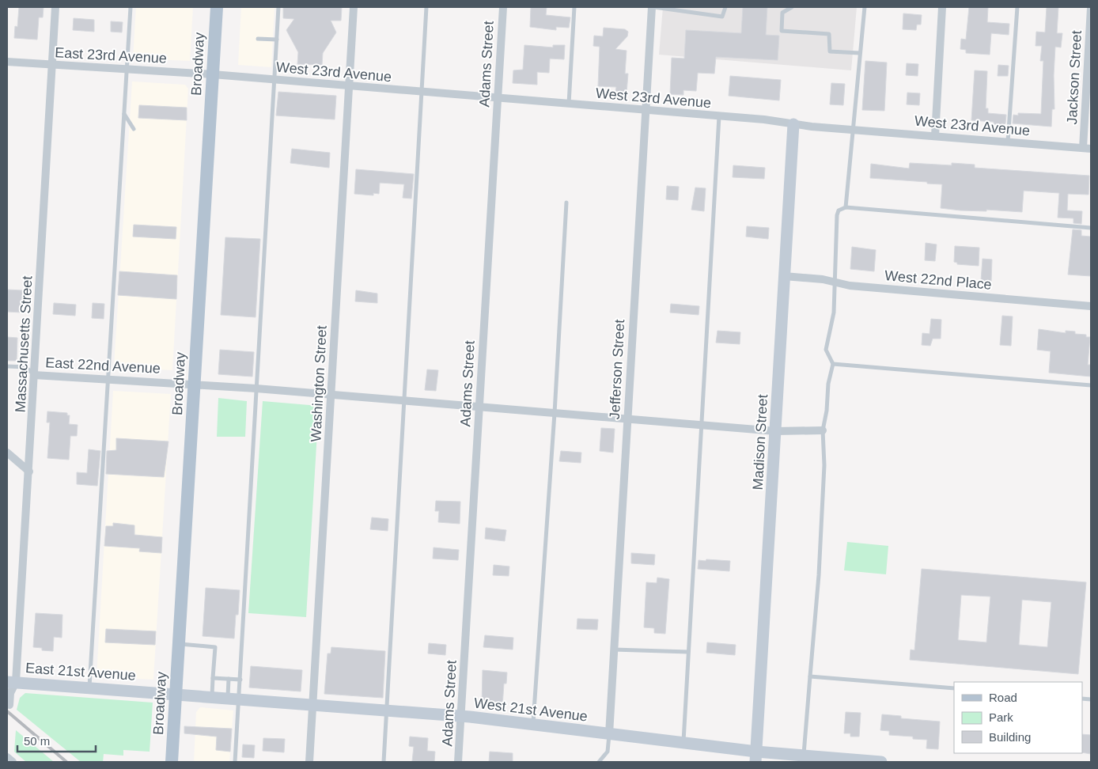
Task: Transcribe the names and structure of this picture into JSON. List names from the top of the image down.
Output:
{
  "streets": {
    "main road": ["Broadway"],
    "street": [
      "East 23rd Avenue",
      "Adams Street",
      "West 23rd Avenue",
      "Jackson Street",
      "West 22nd Place",
      "Massachusetts Street",
      "East 22nd Avenue",
      "Jefferson Street",
      "Washington Street",
      "Madison Street",
      "East 21st Avenue",
      "West 21st Avenue"
    ]
  },
  "crossings": [
    ["East 23rd Avenue", "Broadway"],
    ["East 23rd Avenue", "West 23rd Avenue"],
    ["East 23rd Avenue", "Massachusetts Street"],
    ["Broadway", "West 23rd Avenue"],
    ["Broadway", "East 22nd Avenue"],
    ["Broadway", "East 21st Avenue"],
    ["Broadway", "West 21st Avenue"],
    ["Adams Street", "West 23rd Avenue"],
    ["Adams Street", "East 22nd Avenue"],
    ["Adams Street", "West 21st Avenue"],
    ["West 23rd Avenue", "Jackson Street"],
    ["West 23rd Avenue", "Jefferson Street"],
    ["West 23rd Avenue", "Washington Street"],
    ["West 23rd Avenue", "Madison Street"],
    ["West 22nd Place", "Madison Street"],
    ["Massachusetts Street", "East 22nd Avenue"],
    ["Massachusetts Street", "East 21st Avenue"],
    ["East 22nd Avenue", "Jefferson Street"],
    ["East 22nd Avenue", "Washington Street"],
    ["East 22nd Avenue", "Madison Street"],
    ["Jefferson Street", "West 21st Avenue"],
    ["Washington Street", "West 21st Avenue"],
    ["Madison Street", "West 21st Avenue"],
    ["East 21st Avenue", "West 21st Avenue"]
  ],
  "legend": ["Road", "Park", "Building"],
  "scale_bar": "50 m"
}
